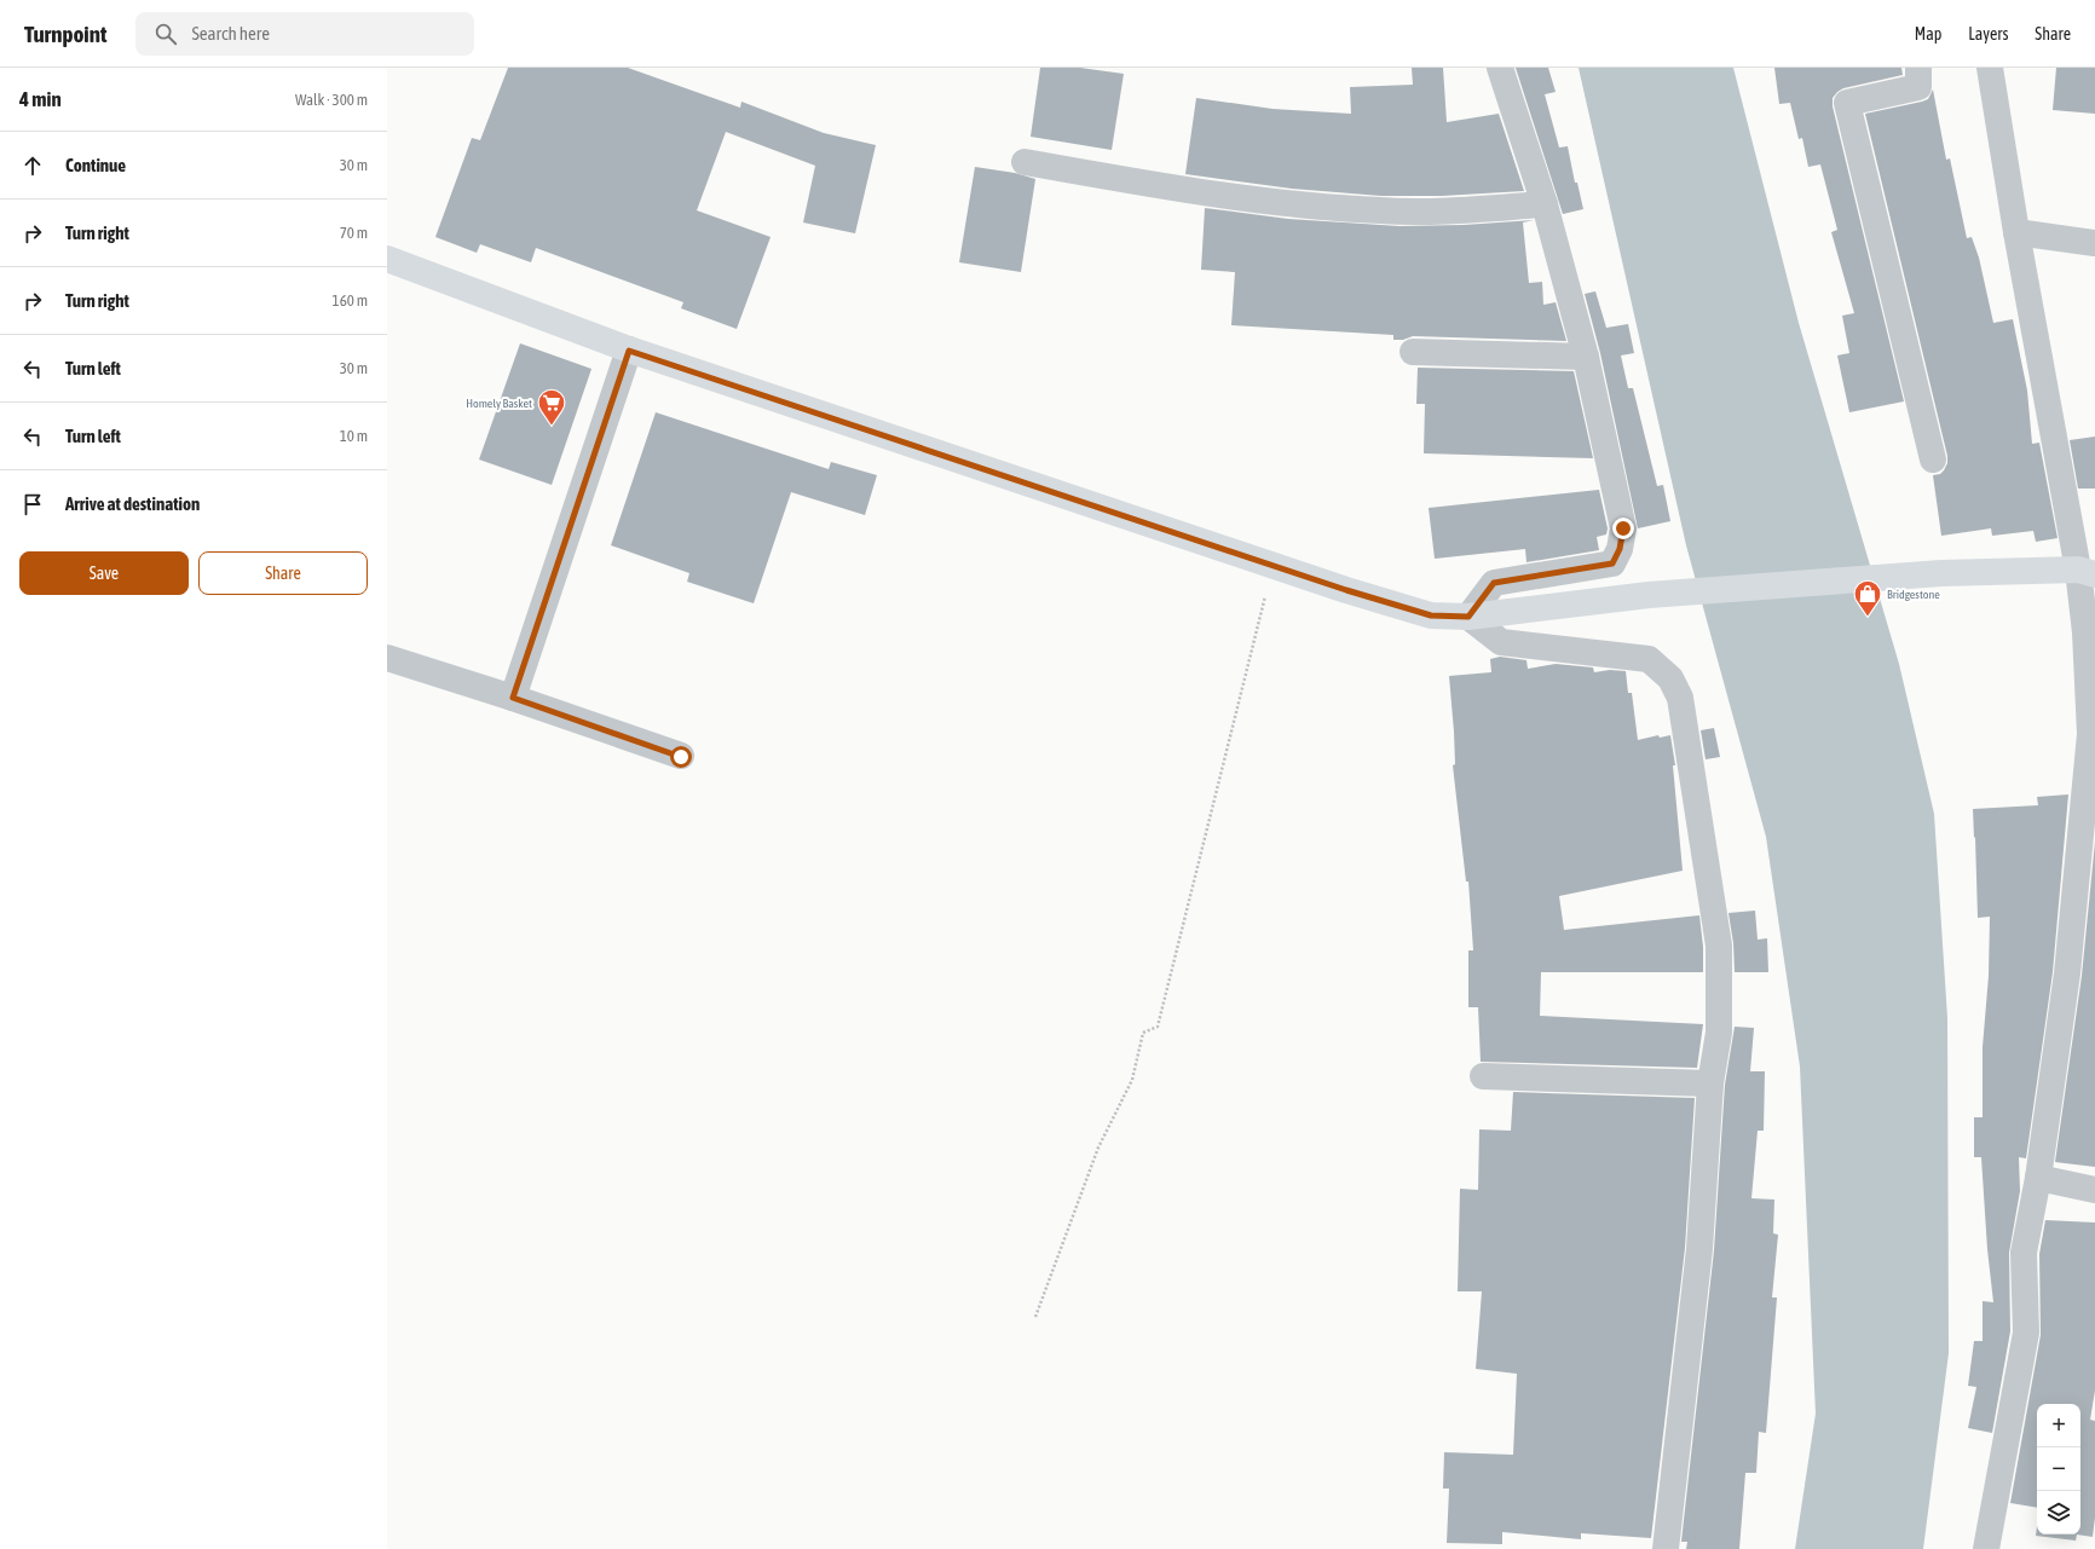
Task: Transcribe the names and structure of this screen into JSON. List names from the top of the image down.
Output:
{
  "places": {
    "supermarket": ["Homely Basket"],
    "shop": ["Bridgestone"]
  },
  "page": {
    "header": "Turnpoint",
    "search": "Search here",
    "nav": ["Map", "Layers", "Share"],
    "heading": ["4 min", "Walk · 300 m"],
    "list": [
      ["Continue", "30 m"],
      ["Turn right", "70 m"],
      ["Turn right", "160 m"],
      ["Turn left", "30 m"],
      ["Turn left", "10 m"],
      "Arrive at destination"
    ],
    "buttons": ["Save", "Share"],
    "map_buttons": ["+", "−"]
  }
}
